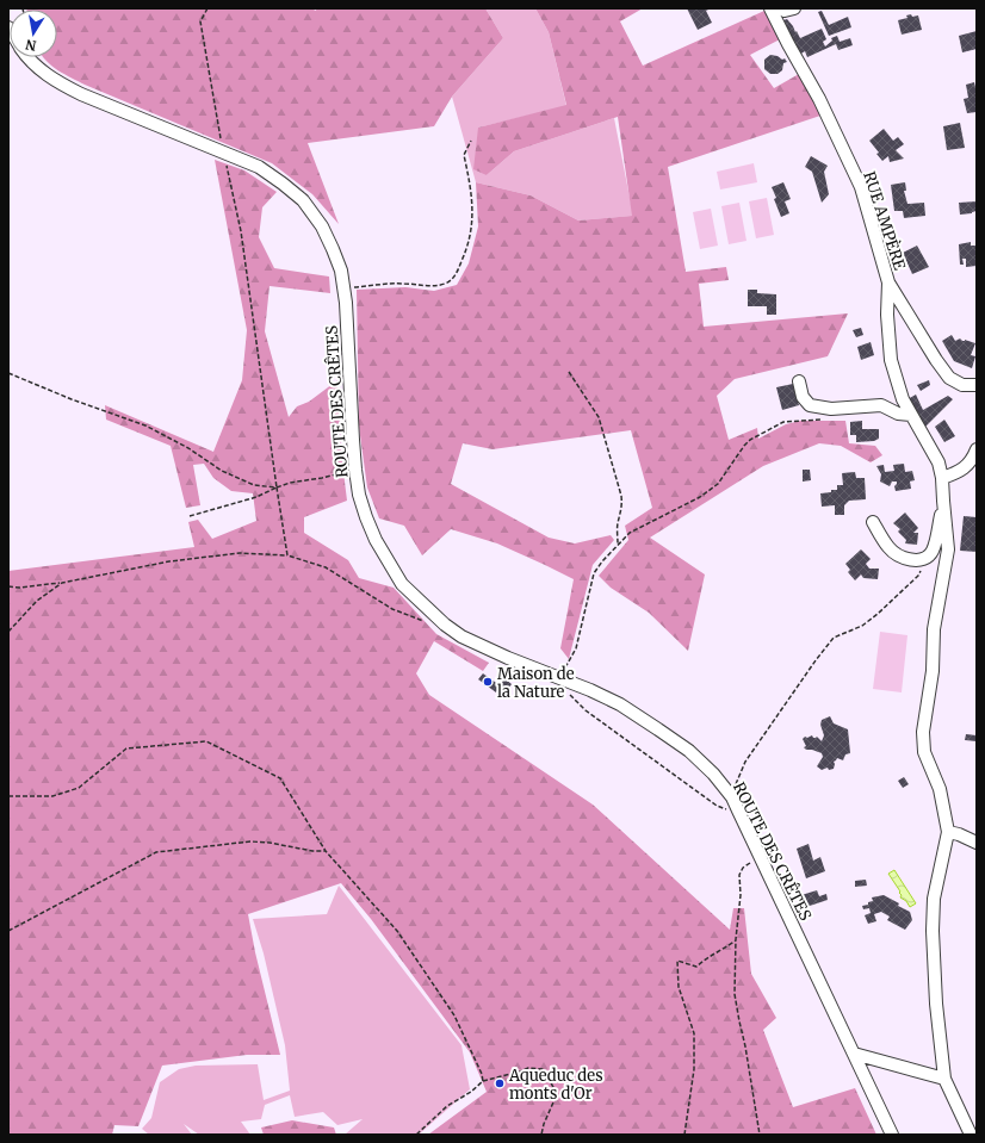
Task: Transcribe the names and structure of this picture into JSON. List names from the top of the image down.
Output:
{
  "streets": {
    "street": ["RUE AMPÈRE", "ROUTE DES CRÊTES"]
  },
  "places": ["Maison de la Nature", "Aqueduc des monts d'Or"],
  "north": "bottom"
}
